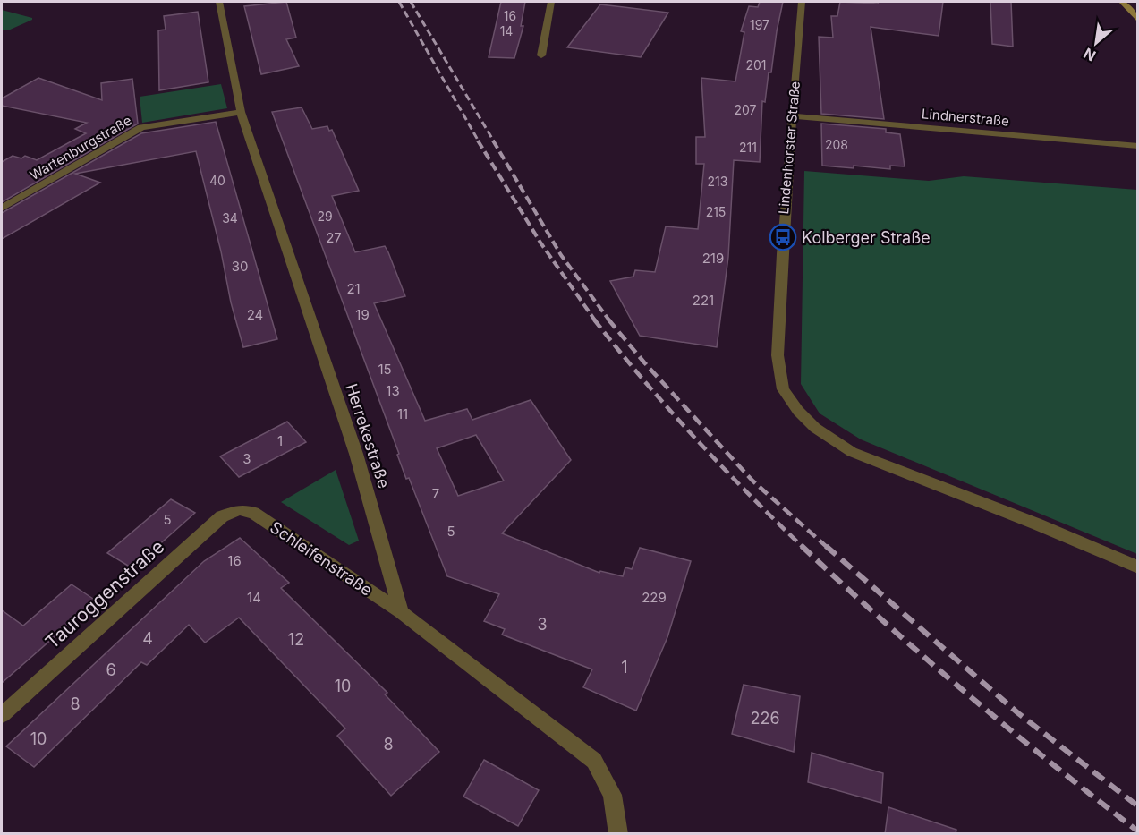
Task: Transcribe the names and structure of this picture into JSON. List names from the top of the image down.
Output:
{
  "streets": {
    "street": [
      "Lindnerstraße",
      "Wartenburgstraße",
      "Lindenhorster Straße",
      "Herrekestraße",
      "Schleifenstraße",
      "Tauroggenstraße"
    ]
  },
  "crossings": [
    ["Lindnerstraße", "Lindenhorster Straße"],
    ["Wartenburgstraße", "Herrekestraße"],
    ["Herrekestraße", "Schleifenstraße"],
    ["Schleifenstraße", "Tauroggenstraße"]
  ],
  "places": {
    "bus stop": ["Kolberger Straße"]
  },
  "house_numbers": [
    "16",
    "197",
    "14",
    "201",
    "207",
    "208",
    "211",
    "40",
    "213",
    "215",
    "29",
    "34",
    "27",
    "219",
    "30",
    "21",
    "221",
    "24",
    "19",
    "15",
    "13",
    "11",
    "1",
    "3",
    "7",
    "5",
    "5",
    "16",
    "14",
    "229",
    "3",
    "4",
    "12",
    "1",
    "6",
    "10",
    "8",
    "226",
    "10",
    "8"
  ],
  "north": "bottom left"
}
